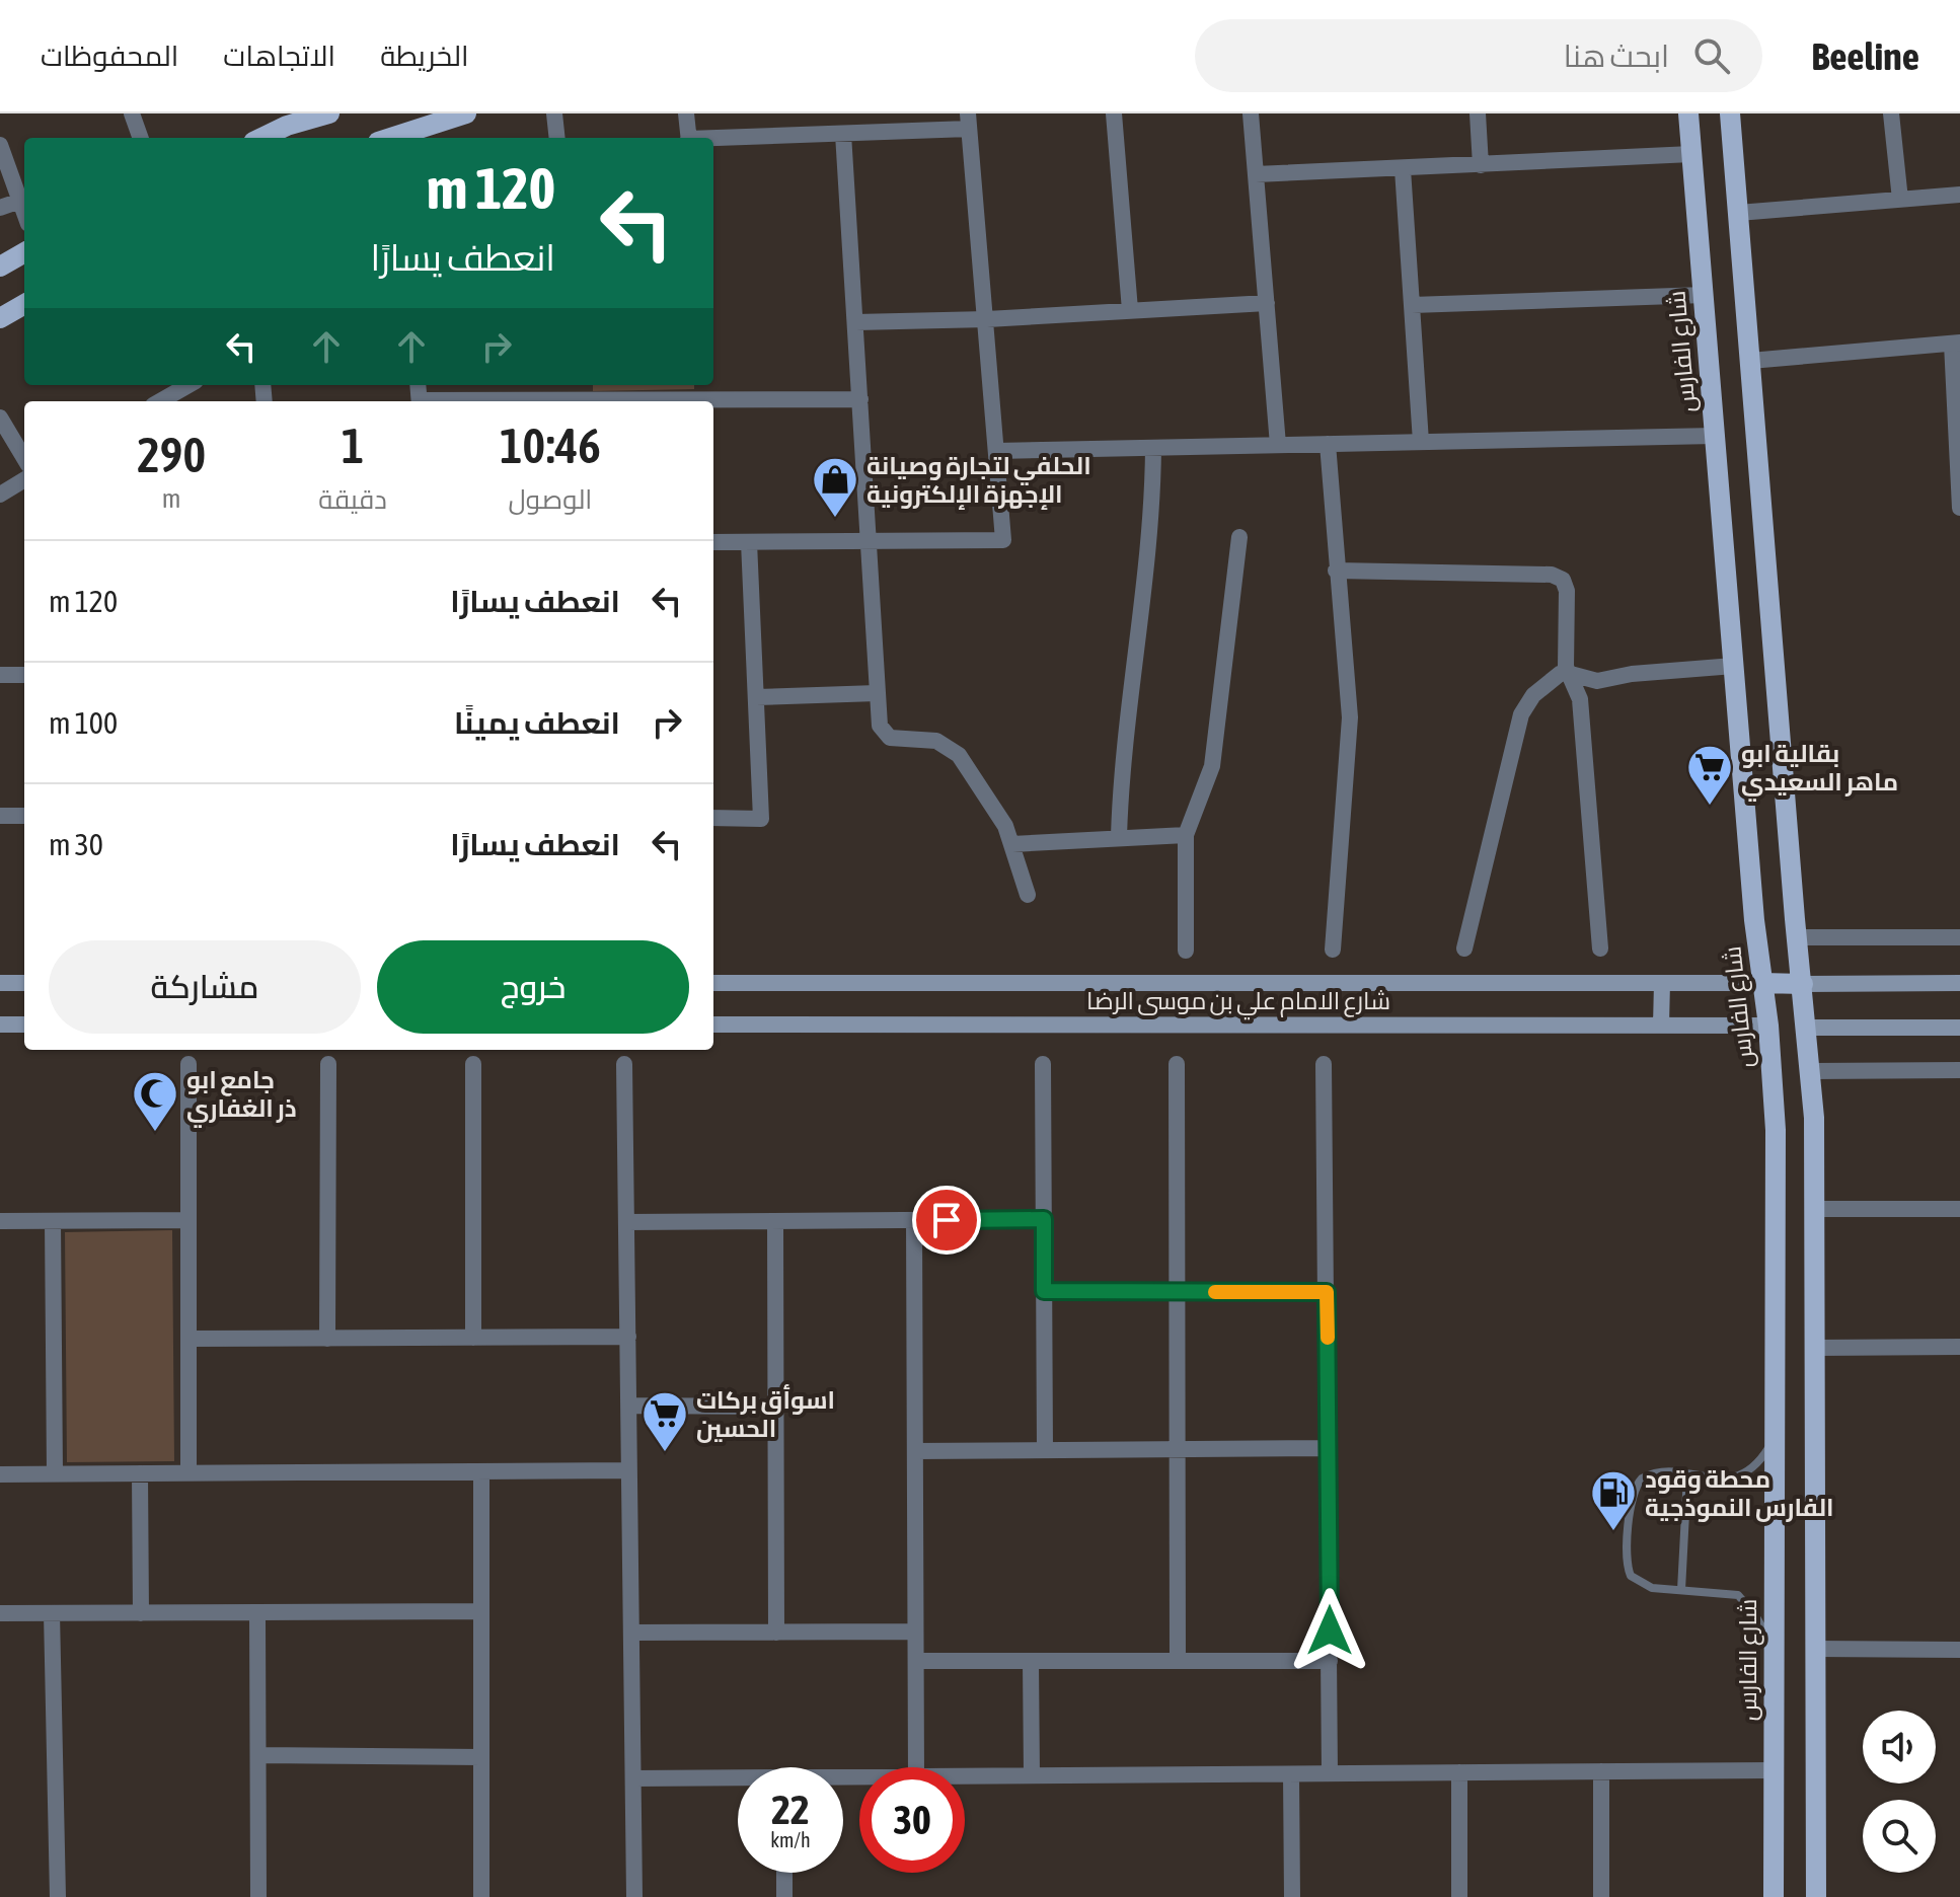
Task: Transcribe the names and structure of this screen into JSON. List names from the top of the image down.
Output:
{
  "streets": {
    "main road": ["شارع الفارس", "شارع الامام علي بن موسى الرضا"]
  },
  "crossings": [
    ["شارع الفارس", "شارع الامام علي بن موسى الرضا"]
  ],
  "places": {
    "shop": ["الحلفي لتجارة وصيانة الإجهزة الإلكترونية"],
    "supermarket": ["بقالية ابو ماهر السعيدي", "اسوأق بركات الحسين"],
    "mosque": ["جامع ابو ذر الغفاري"],
    "fuel station": ["محطة وقود الفارس النموذجية"]
  },
  "page": {
    "header": "Beeline",
    "search": "ابحث هنا",
    "nav": ["الخريطة", "الاتجاهات", "المحفوظات"],
    "turn": ["120 m", "انعطف يسارًا"],
    "eta": [
      "10:46",
      "الوصول",
      "1",
      "دقيقة",
      "290",
      "m"
    ],
    "list": [
      {
        "name": "انعطف يسارًا",
        "value": "120 m"
      },
      {
        "name": "انعطف يمينًا",
        "value": "100 m"
      },
      {
        "name": "انعطف يسارًا",
        "value": "30 m"
      }
    ],
    "buttons": ["خروج", "مشاركة"],
    "speed": "22 km/h",
    "limit": "30"
  }
}
